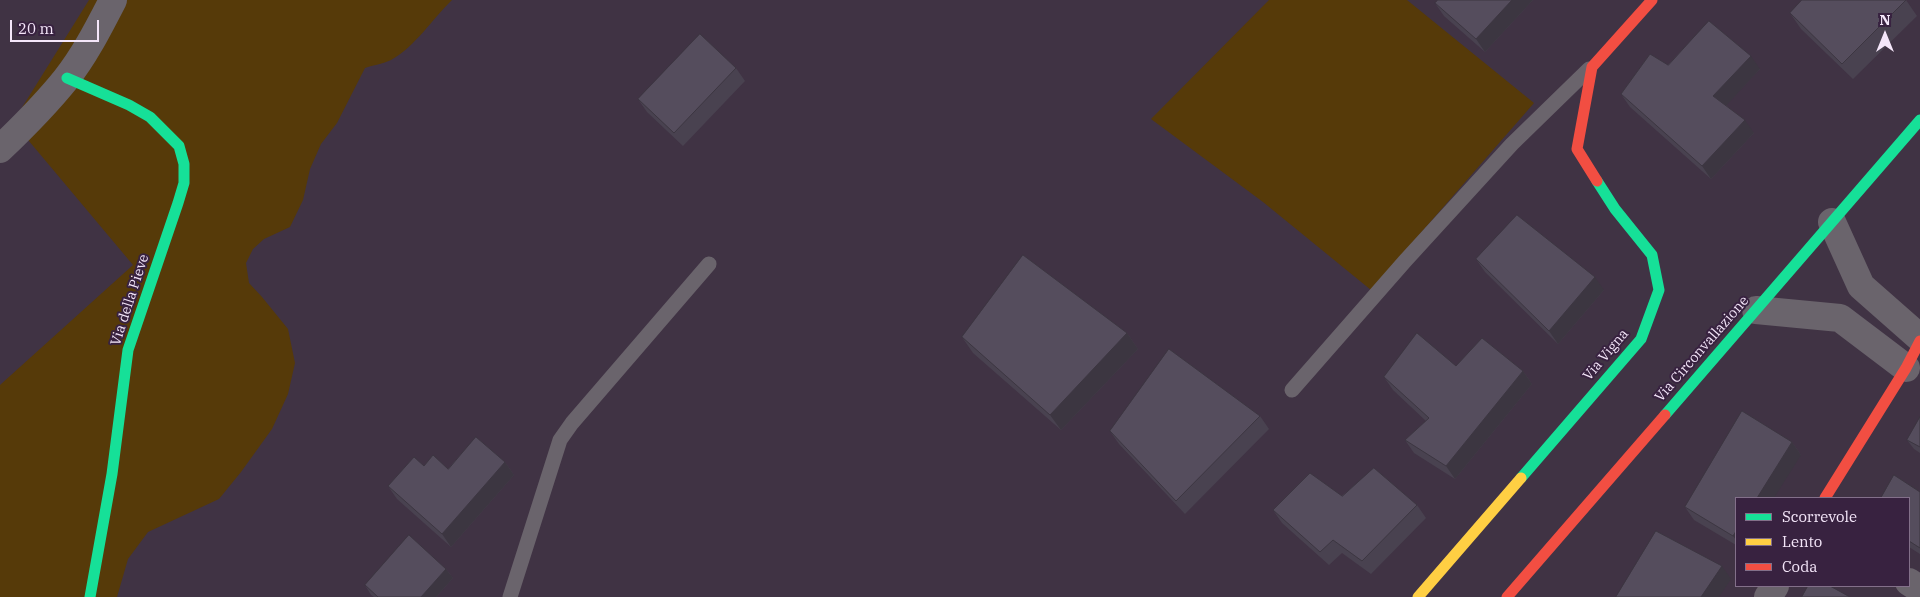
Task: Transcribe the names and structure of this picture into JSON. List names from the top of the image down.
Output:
{
  "streets": {
    "street": ["Via della Pieve", "Via Circonvallazione", "Via Vigna"]
  },
  "legend": ["Scorrevole", "Lento", "Coda"],
  "scale_bar": "20 m",
  "north": "top"
}
